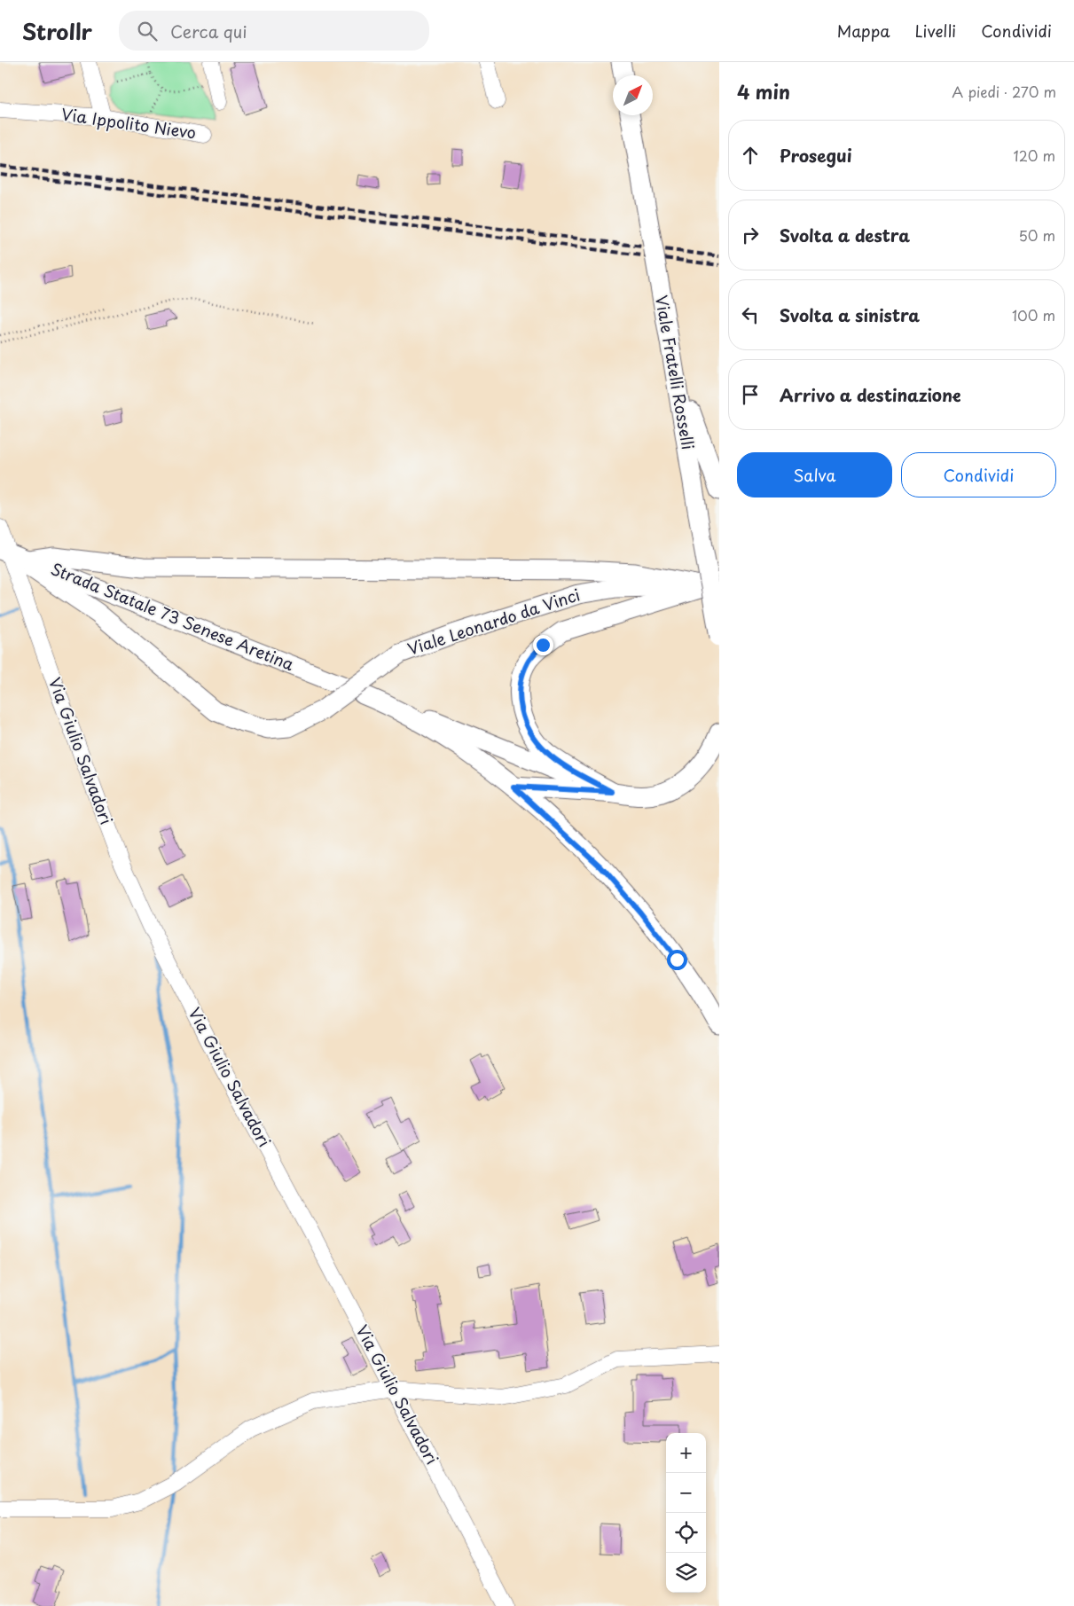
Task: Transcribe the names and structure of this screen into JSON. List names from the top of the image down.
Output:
{
  "streets": {
    "main road": ["Viale Fratelli Rosselli", "Strada Statale 73 Senese Aretina", "Viale Leonardo da Vinci"],
    "street": ["Via Ippolito Nievo", "Via Giulio Salvadori"]
  },
  "crossings": [
    ["Strada Statale 73 Senese Aretina", "Viale Leonardo da Vinci"],
    ["Strada Statale 73 Senese Aretina", "Via Giulio Salvadori"],
    ["Viale Leonardo da Vinci", "Via Giulio Salvadori"]
  ],
  "north": "top right",
  "page": {
    "header": "Strollr",
    "search": "Cerca qui",
    "nav": ["Mappa", "Livelli", "Condividi"],
    "heading": ["4 min", "A piedi · 270 m"],
    "list": [
      ["Prosegui", "120 m"],
      ["Svolta a destra", "50 m"],
      ["Svolta a sinistra", "100 m"],
      "Arrivo a destinazione"
    ],
    "buttons": ["Salva", "Condividi"],
    "map_buttons": ["+", "−"]
  }
}
